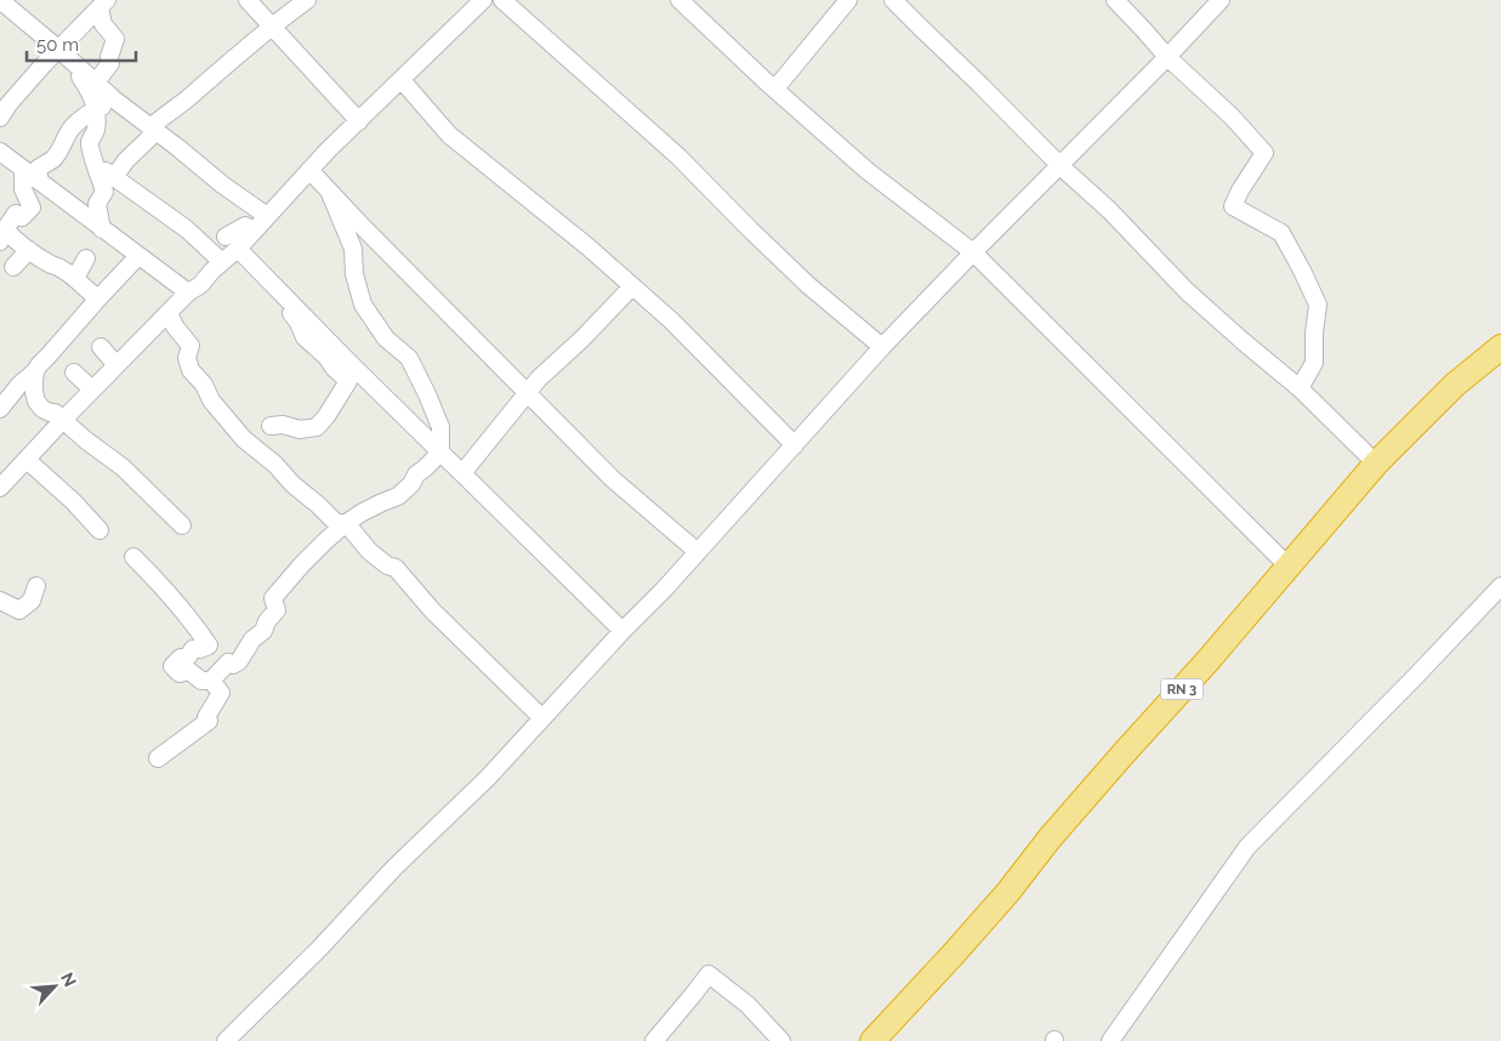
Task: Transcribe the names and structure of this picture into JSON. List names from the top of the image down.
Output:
{
  "streets": {
    "highway": ["RN 3"]
  },
  "scale_bar": "50 m",
  "north": "top right"
}
